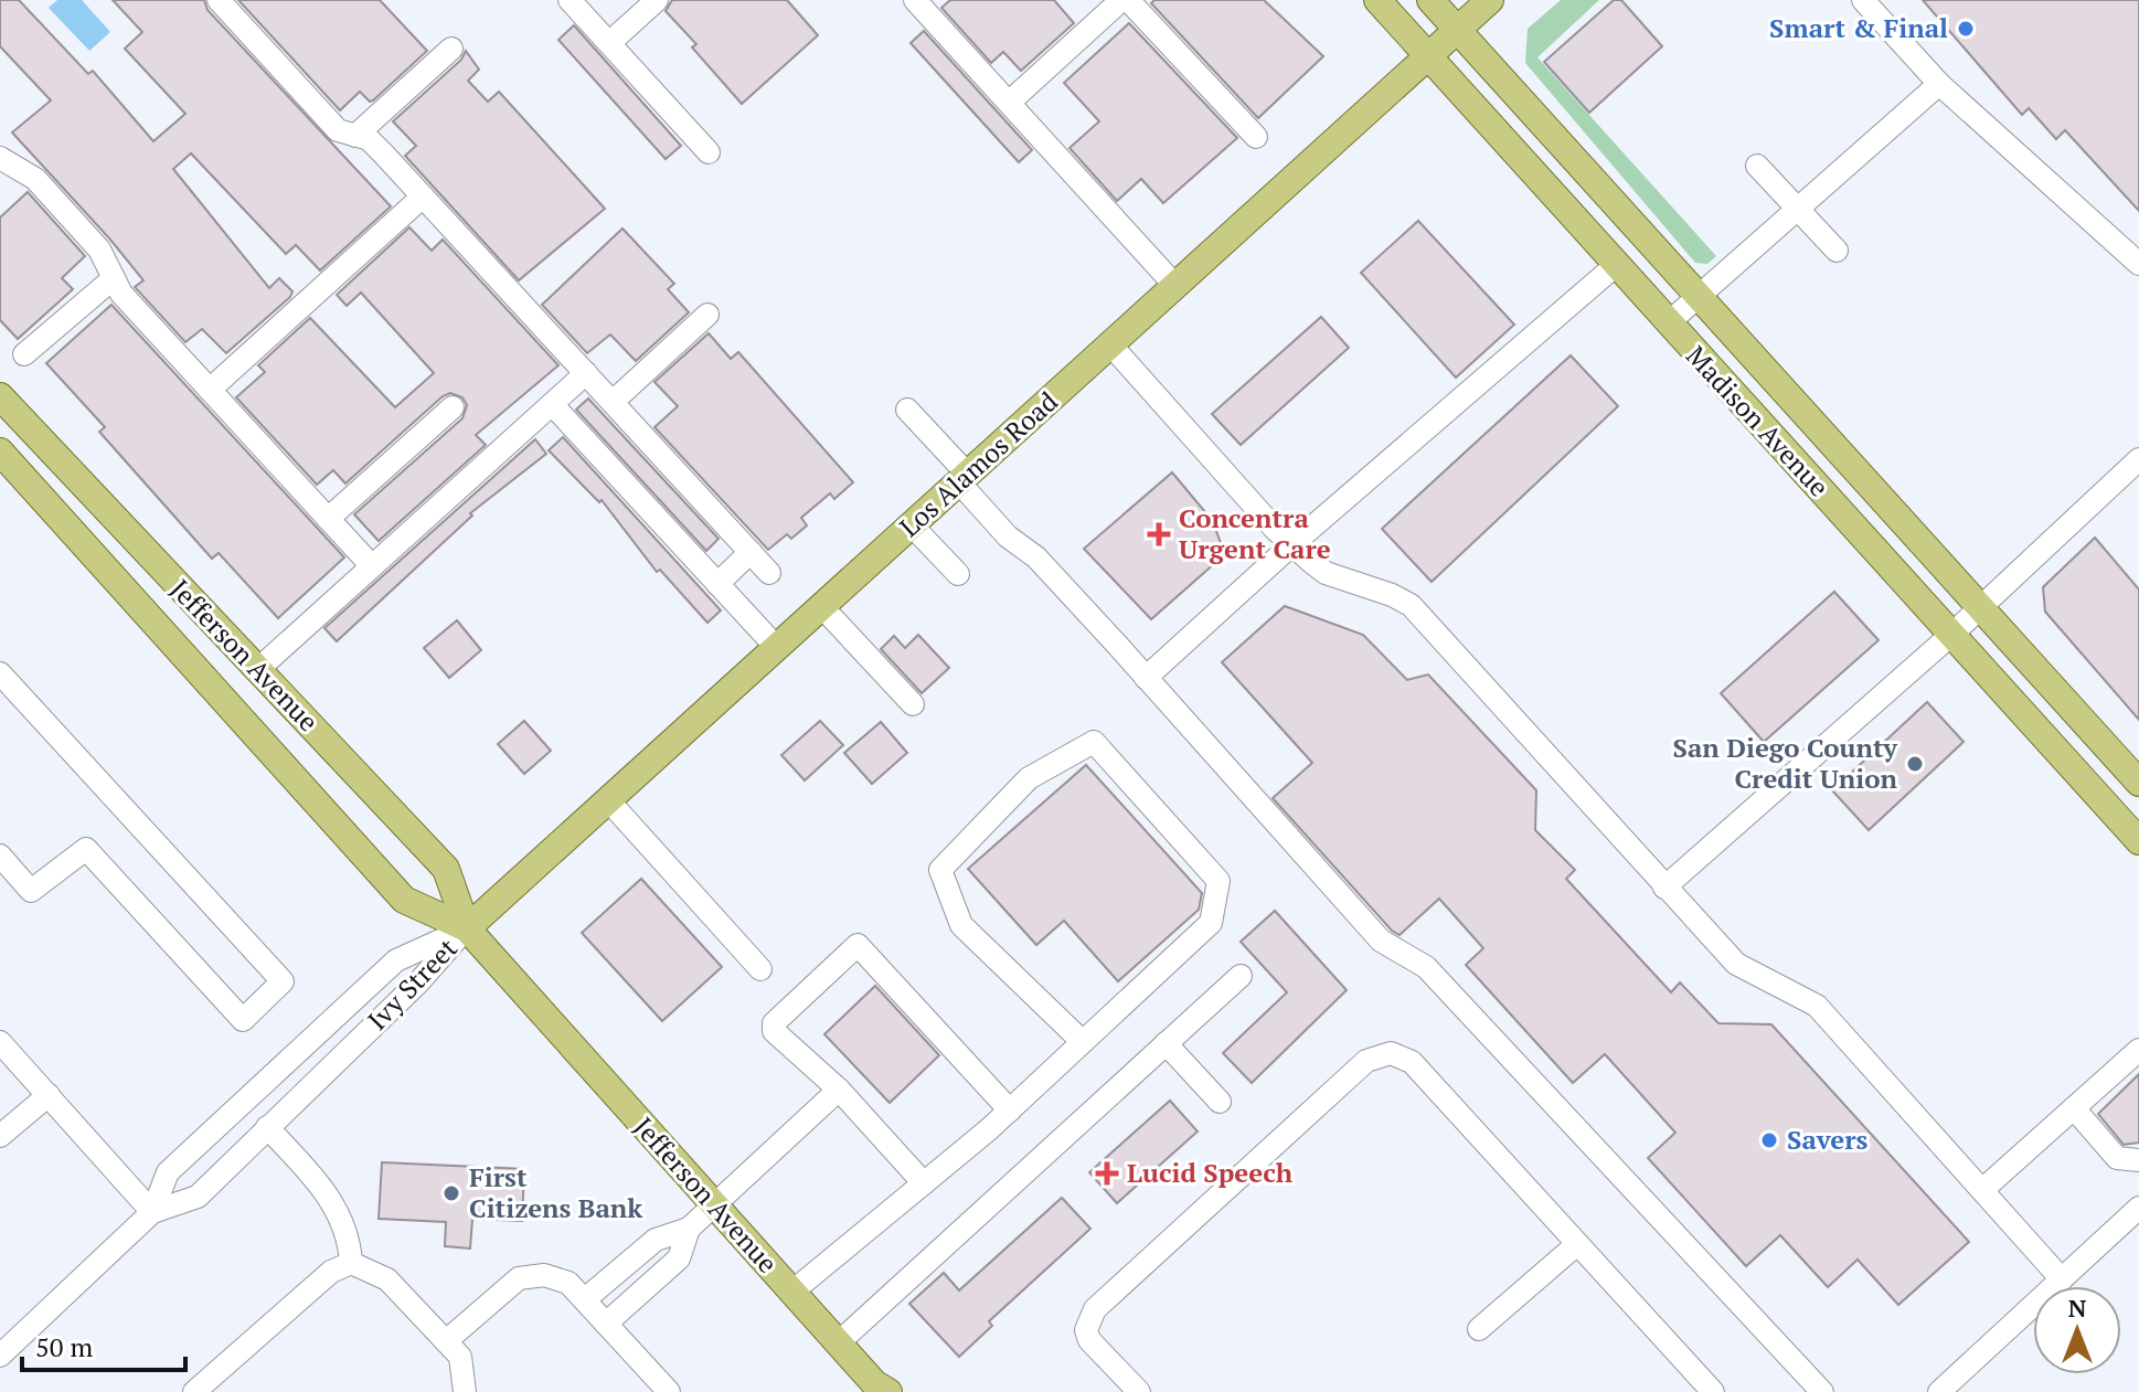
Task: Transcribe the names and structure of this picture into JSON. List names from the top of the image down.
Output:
{
  "streets": {
    "main road": ["Madison Avenue", "Los Alamos Road", "Jefferson Avenue"],
    "street": ["Ivy Street"]
  },
  "crossings": [
    ["Madison Avenue", "Los Alamos Road"],
    ["Los Alamos Road", "Jefferson Avenue"],
    ["Los Alamos Road", "Ivy Street"],
    ["Jefferson Avenue", "Ivy Street"]
  ],
  "places": {
    "other": [
      "Smart & Final",
      "San Diego County Credit Union",
      "Savers",
      "First Citizens Bank"
    ],
    "health": ["Concentra Urgent Care", "Lucid Speech"]
  },
  "scale_bar": "50 m",
  "north": "top"
}
